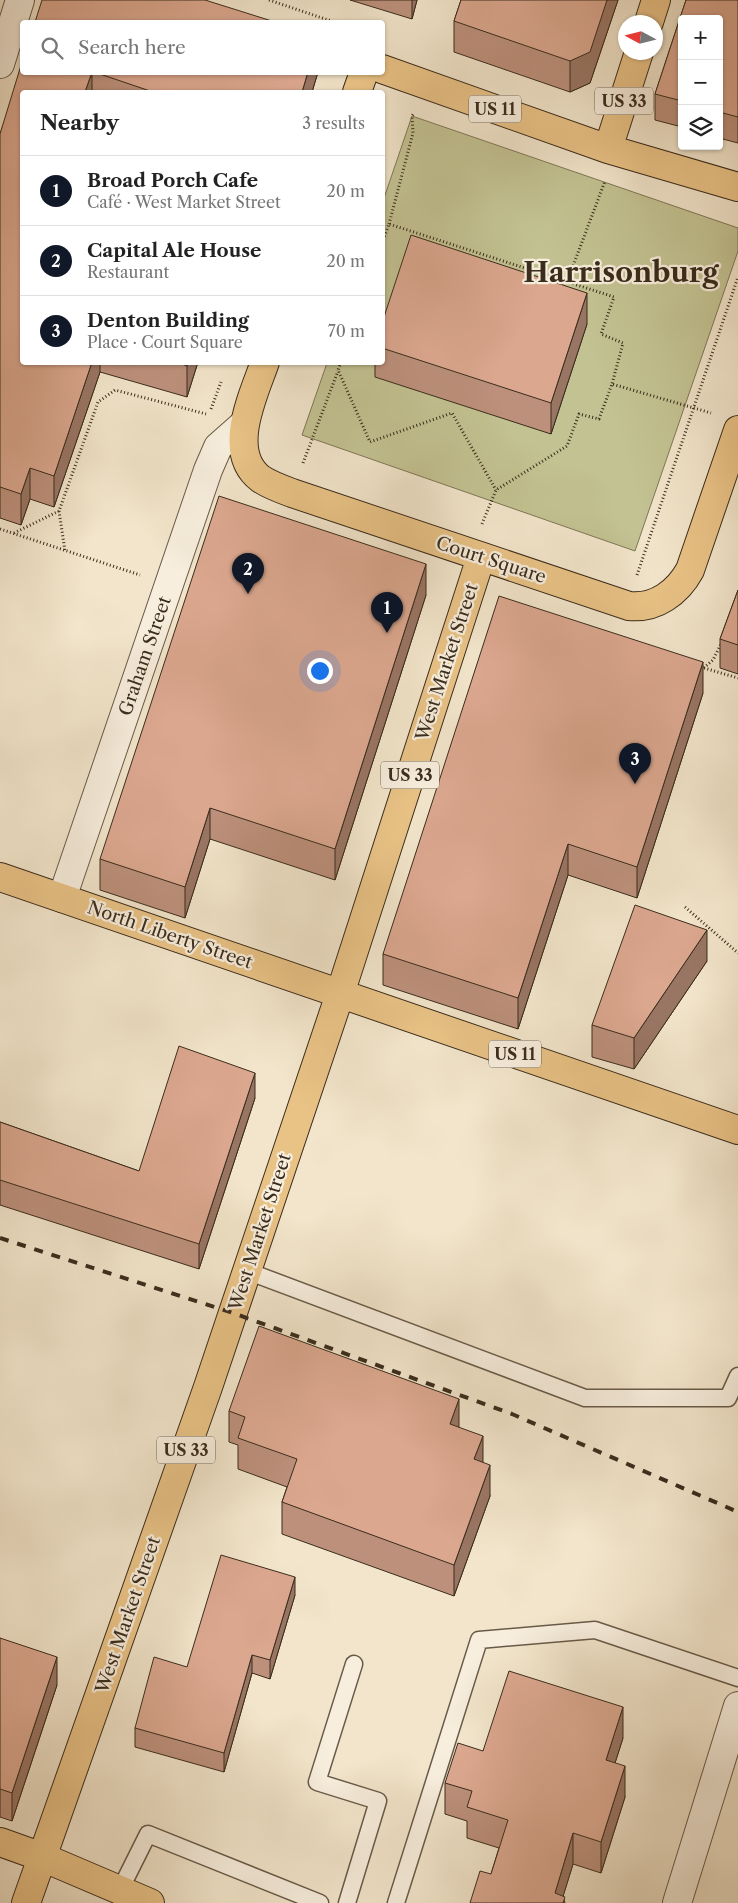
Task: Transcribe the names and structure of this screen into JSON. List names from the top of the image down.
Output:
{
  "streets": {
    "main road": [
      "US 33",
      "US 11",
      "Court Square",
      "West Market Street",
      "North Liberty Street"
    ],
    "street": ["Graham Street"]
  },
  "crossings": [
    ["US 33", "US 11"],
    ["US 11", "West Market Street"],
    ["US 11", "North Liberty Street"],
    ["Court Square", "Graham Street"],
    ["Court Square", "West Market Street"],
    ["Graham Street", "North Liberty Street"],
    ["West Market Street", "North Liberty Street"]
  ],
  "districts": ["Harrisonburg"],
  "north": "left",
  "page": {
    "map_buttons": ["+", "−"],
    "search": "Search here",
    "heading": ["Nearby", "3 results"],
    "list": [
      {
        "mark": "1",
        "name": "Broad Porch Cafe",
        "note": "Café · West Market Street",
        "value": "20 m"
      },
      {
        "mark": "2",
        "name": "Capital Ale House",
        "note": "Restaurant",
        "value": "20 m"
      },
      {
        "mark": "3",
        "name": "Denton Building",
        "note": "Place · Court Square",
        "value": "70 m"
      }
    ],
    "pins": ["2", "1", "3"]
  }
}
